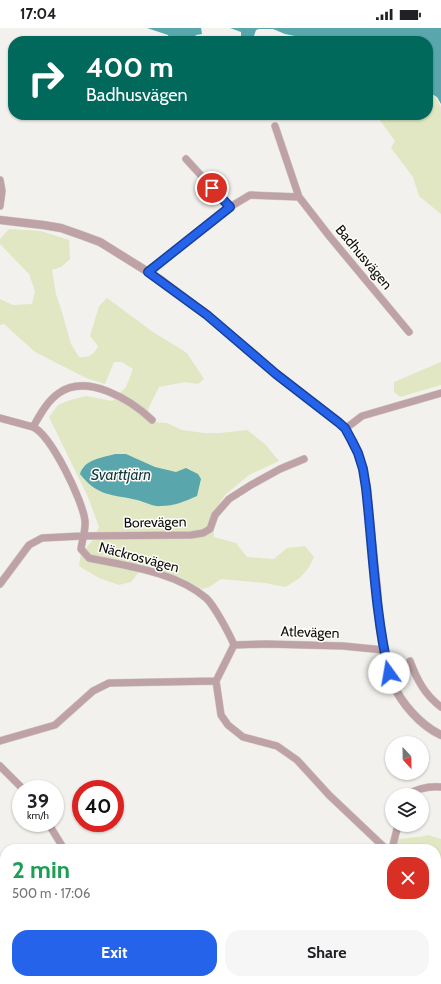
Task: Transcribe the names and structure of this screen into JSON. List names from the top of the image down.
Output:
{
  "streets": {
    "street": [
      "Badhusvägen",
      "Borevägen",
      "Näckrosvägen",
      "Atlevägen"
    ]
  },
  "crossings": [
    ["Borevägen", "Näckrosvägen"],
    ["Näckrosvägen", "Atlevägen"]
  ],
  "water": ["Svarttjärn"],
  "north": "bottom",
  "page": {
    "status": "17:04",
    "turn": ["400 m", "Badhusvägen"],
    "speed": "39 km/h",
    "limit": "40",
    "heading": ["2 min", "500 m · 17:06"],
    "buttons": ["Exit", "Share"]
  }
}
